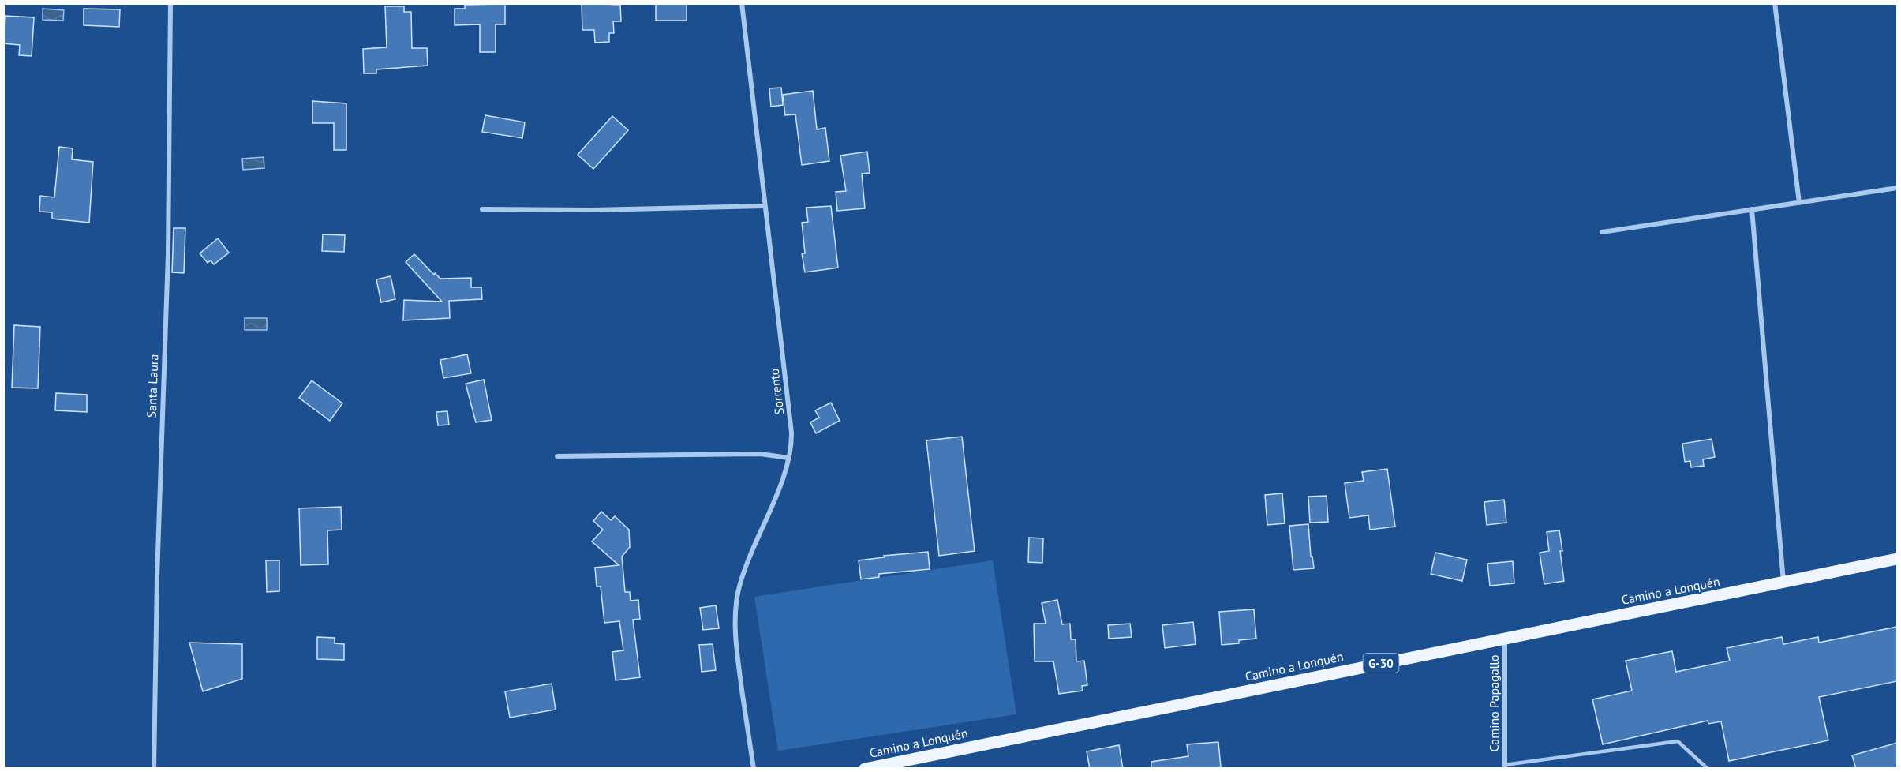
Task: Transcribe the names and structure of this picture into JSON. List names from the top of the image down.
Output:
{
  "streets": {
    "main road": ["Camino a Lonquén", "G-30"],
    "street": ["Santa Laura", "Sorrento", "Camino Papagallo"]
  },
  "crossings": [
    ["Camino a Lonquén", "Camino Papagallo"]
  ]
}
